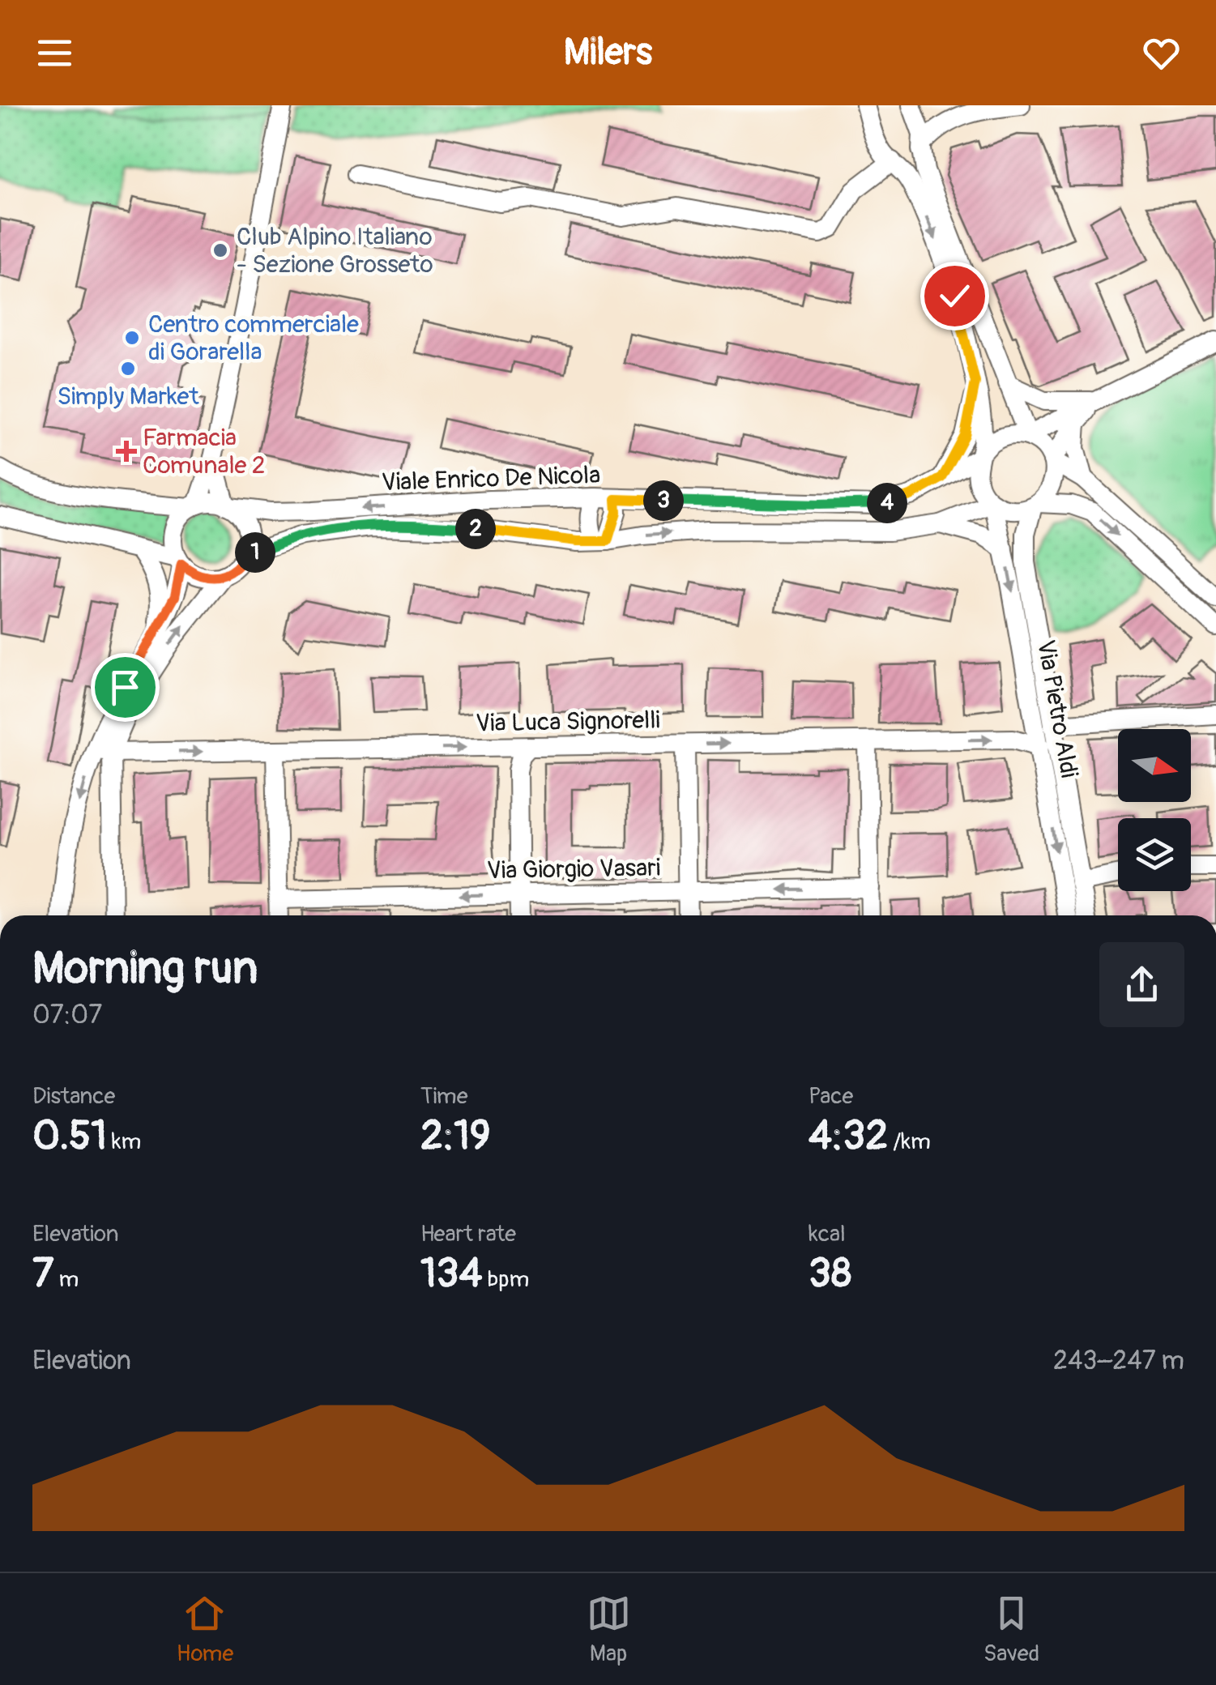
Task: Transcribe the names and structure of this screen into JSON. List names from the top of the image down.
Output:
{
  "streets": {
    "street": [
      "Viale Enrico De Nicola",
      "Via Pietro Aldi",
      "Via Luca Signorelli",
      "Via Giorgio Vasari"
    ]
  },
  "crossings": [
    ["Viale Enrico De Nicola", "Via Pietro Aldi"],
    ["Via Pietro Aldi", "Via Luca Signorelli"]
  ],
  "one_way": ["Via Luca Signorelli", "Via Giorgio Vasari"],
  "places": {
    "other": ["Club Alpino Italiano - Sezione Grosseto", "Centro commerciale di Gorarella", "Simply Market"],
    "health": ["Farmacia Comunale 2"]
  },
  "north": "right",
  "page": {
    "header": "Milers",
    "pins": [
      "3",
      "4",
      "2",
      "1"
    ],
    "heading": ["Morning run", "07:07"],
    "stats": [
      ["Distance", "0.51 km"],
      ["Time", "2:19"],
      ["Pace", "4:32 /km"],
      ["Elevation", "7 m"],
      ["Heart rate", "134 bpm"],
      ["kcal", "38"]
    ],
    "chart": ["Elevation", "243–247 m"],
    "tabs": ["Home", "Map", "Saved"]
  }
}
